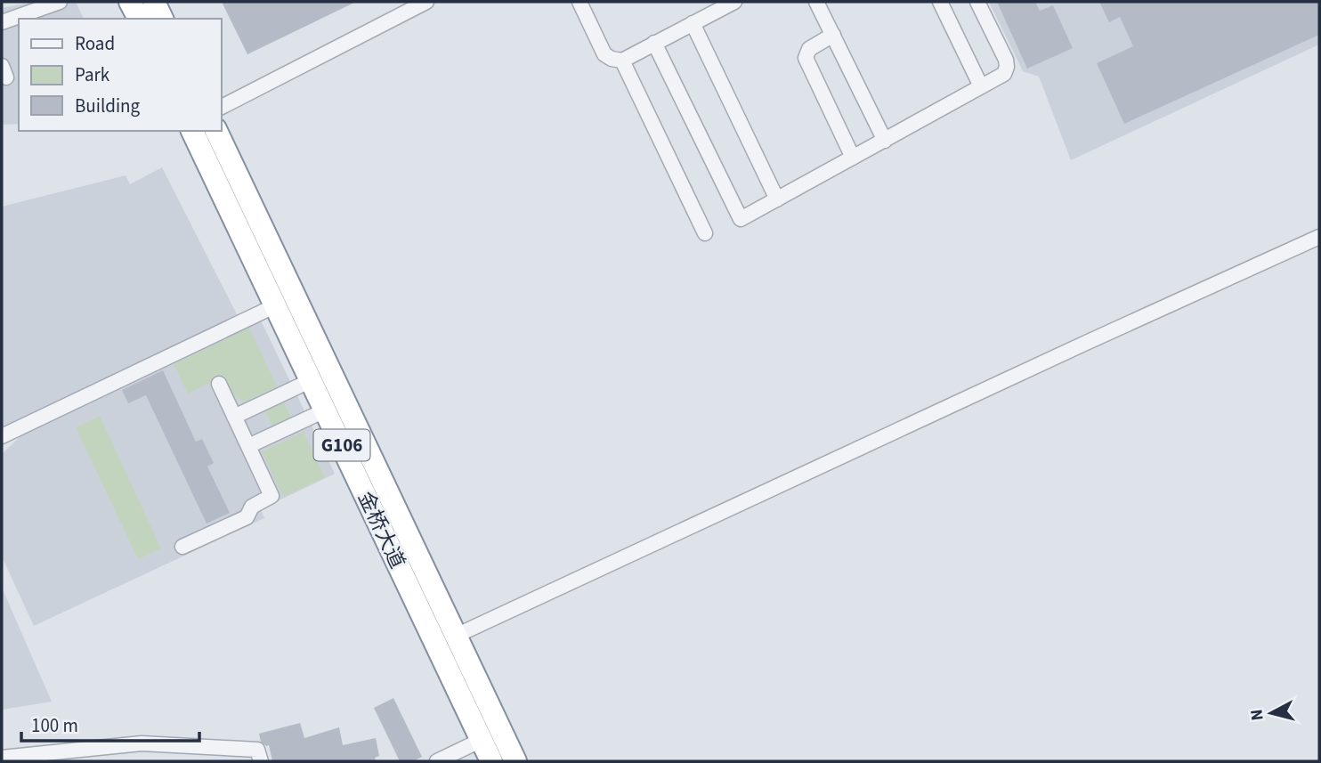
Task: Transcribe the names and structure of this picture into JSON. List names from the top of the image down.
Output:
{
  "streets": {
    "highway": ["G106", "金桥大道"]
  },
  "legend": ["Road", "Park", "Building"],
  "scale_bar": "100 m",
  "north": "left"
}
